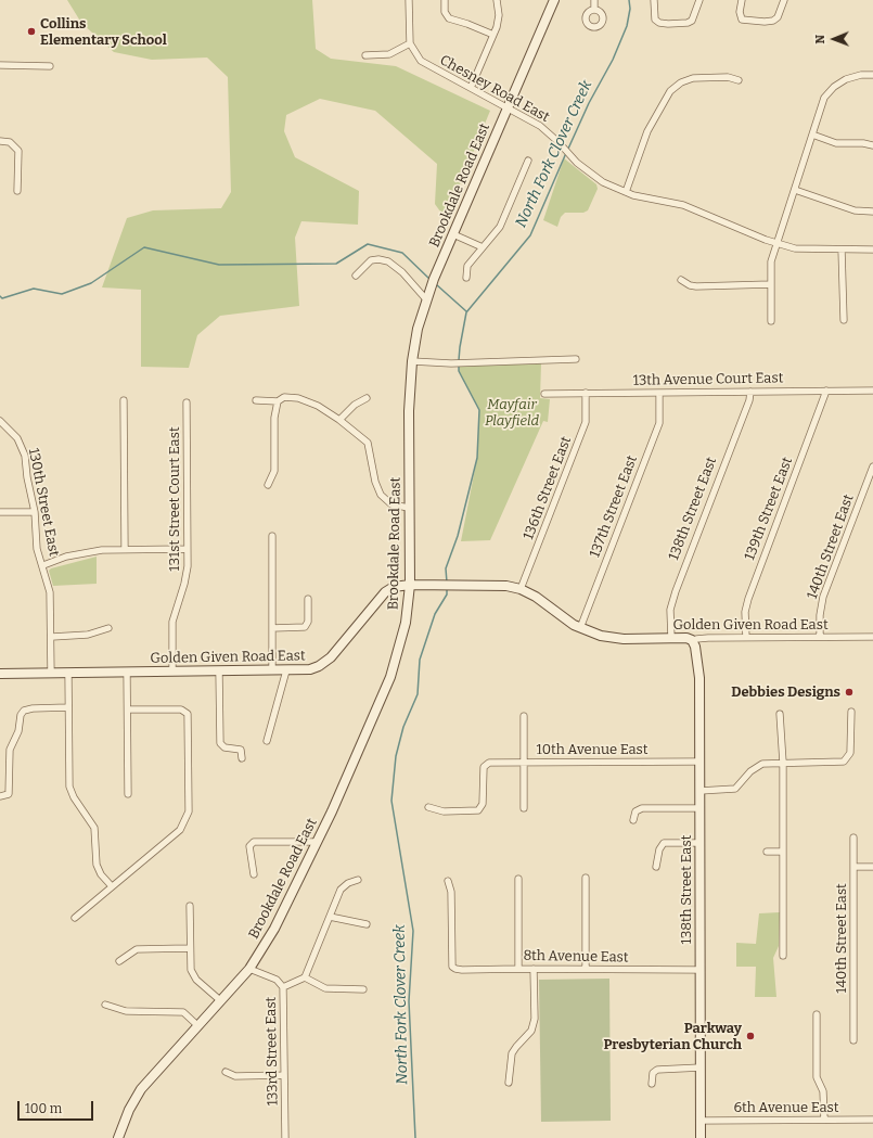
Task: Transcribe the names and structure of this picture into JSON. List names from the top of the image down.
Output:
{
  "streets": {
    "street": [
      "Chesney Road East",
      "Brookdale Road East",
      "13th Avenue Court East",
      "136th Street East",
      "131st Street Court East",
      "130th Street East",
      "137th Street East",
      "138th Street East",
      "139th Street East",
      "140th Street East",
      "Golden Given Road East",
      "10th Avenue East",
      "8th Avenue East",
      "133rd Street East",
      "6th Avenue East"
    ]
  },
  "crossings": [
    ["Chesney Road East", "Brookdale Road East"],
    ["Brookdale Road East", "Golden Given Road East"],
    ["13th Avenue Court East", "136th Street East"],
    ["13th Avenue Court East", "137th Street East"],
    ["13th Avenue Court East", "138th Street East"],
    ["13th Avenue Court East", "139th Street East"],
    ["136th Street East", "Golden Given Road East"],
    ["131st Street Court East", "Golden Given Road East"],
    ["130th Street East", "Golden Given Road East"],
    ["137th Street East", "Golden Given Road East"],
    ["138th Street East", "Golden Given Road East"],
    ["138th Street East", "10th Avenue East"],
    ["138th Street East", "8th Avenue East"],
    ["138th Street East", "6th Avenue East"],
    ["139th Street East", "Golden Given Road East"],
    ["140th Street East", "Golden Given Road East"]
  ],
  "water": ["North Fork Clover Creek"],
  "parks": ["Mayfair Playfield"],
  "places": ["Collins Elementary School", "Debbies Designs", "Parkway Presbyterian Church"],
  "scale_bar": "100 m",
  "north": "left"
}
